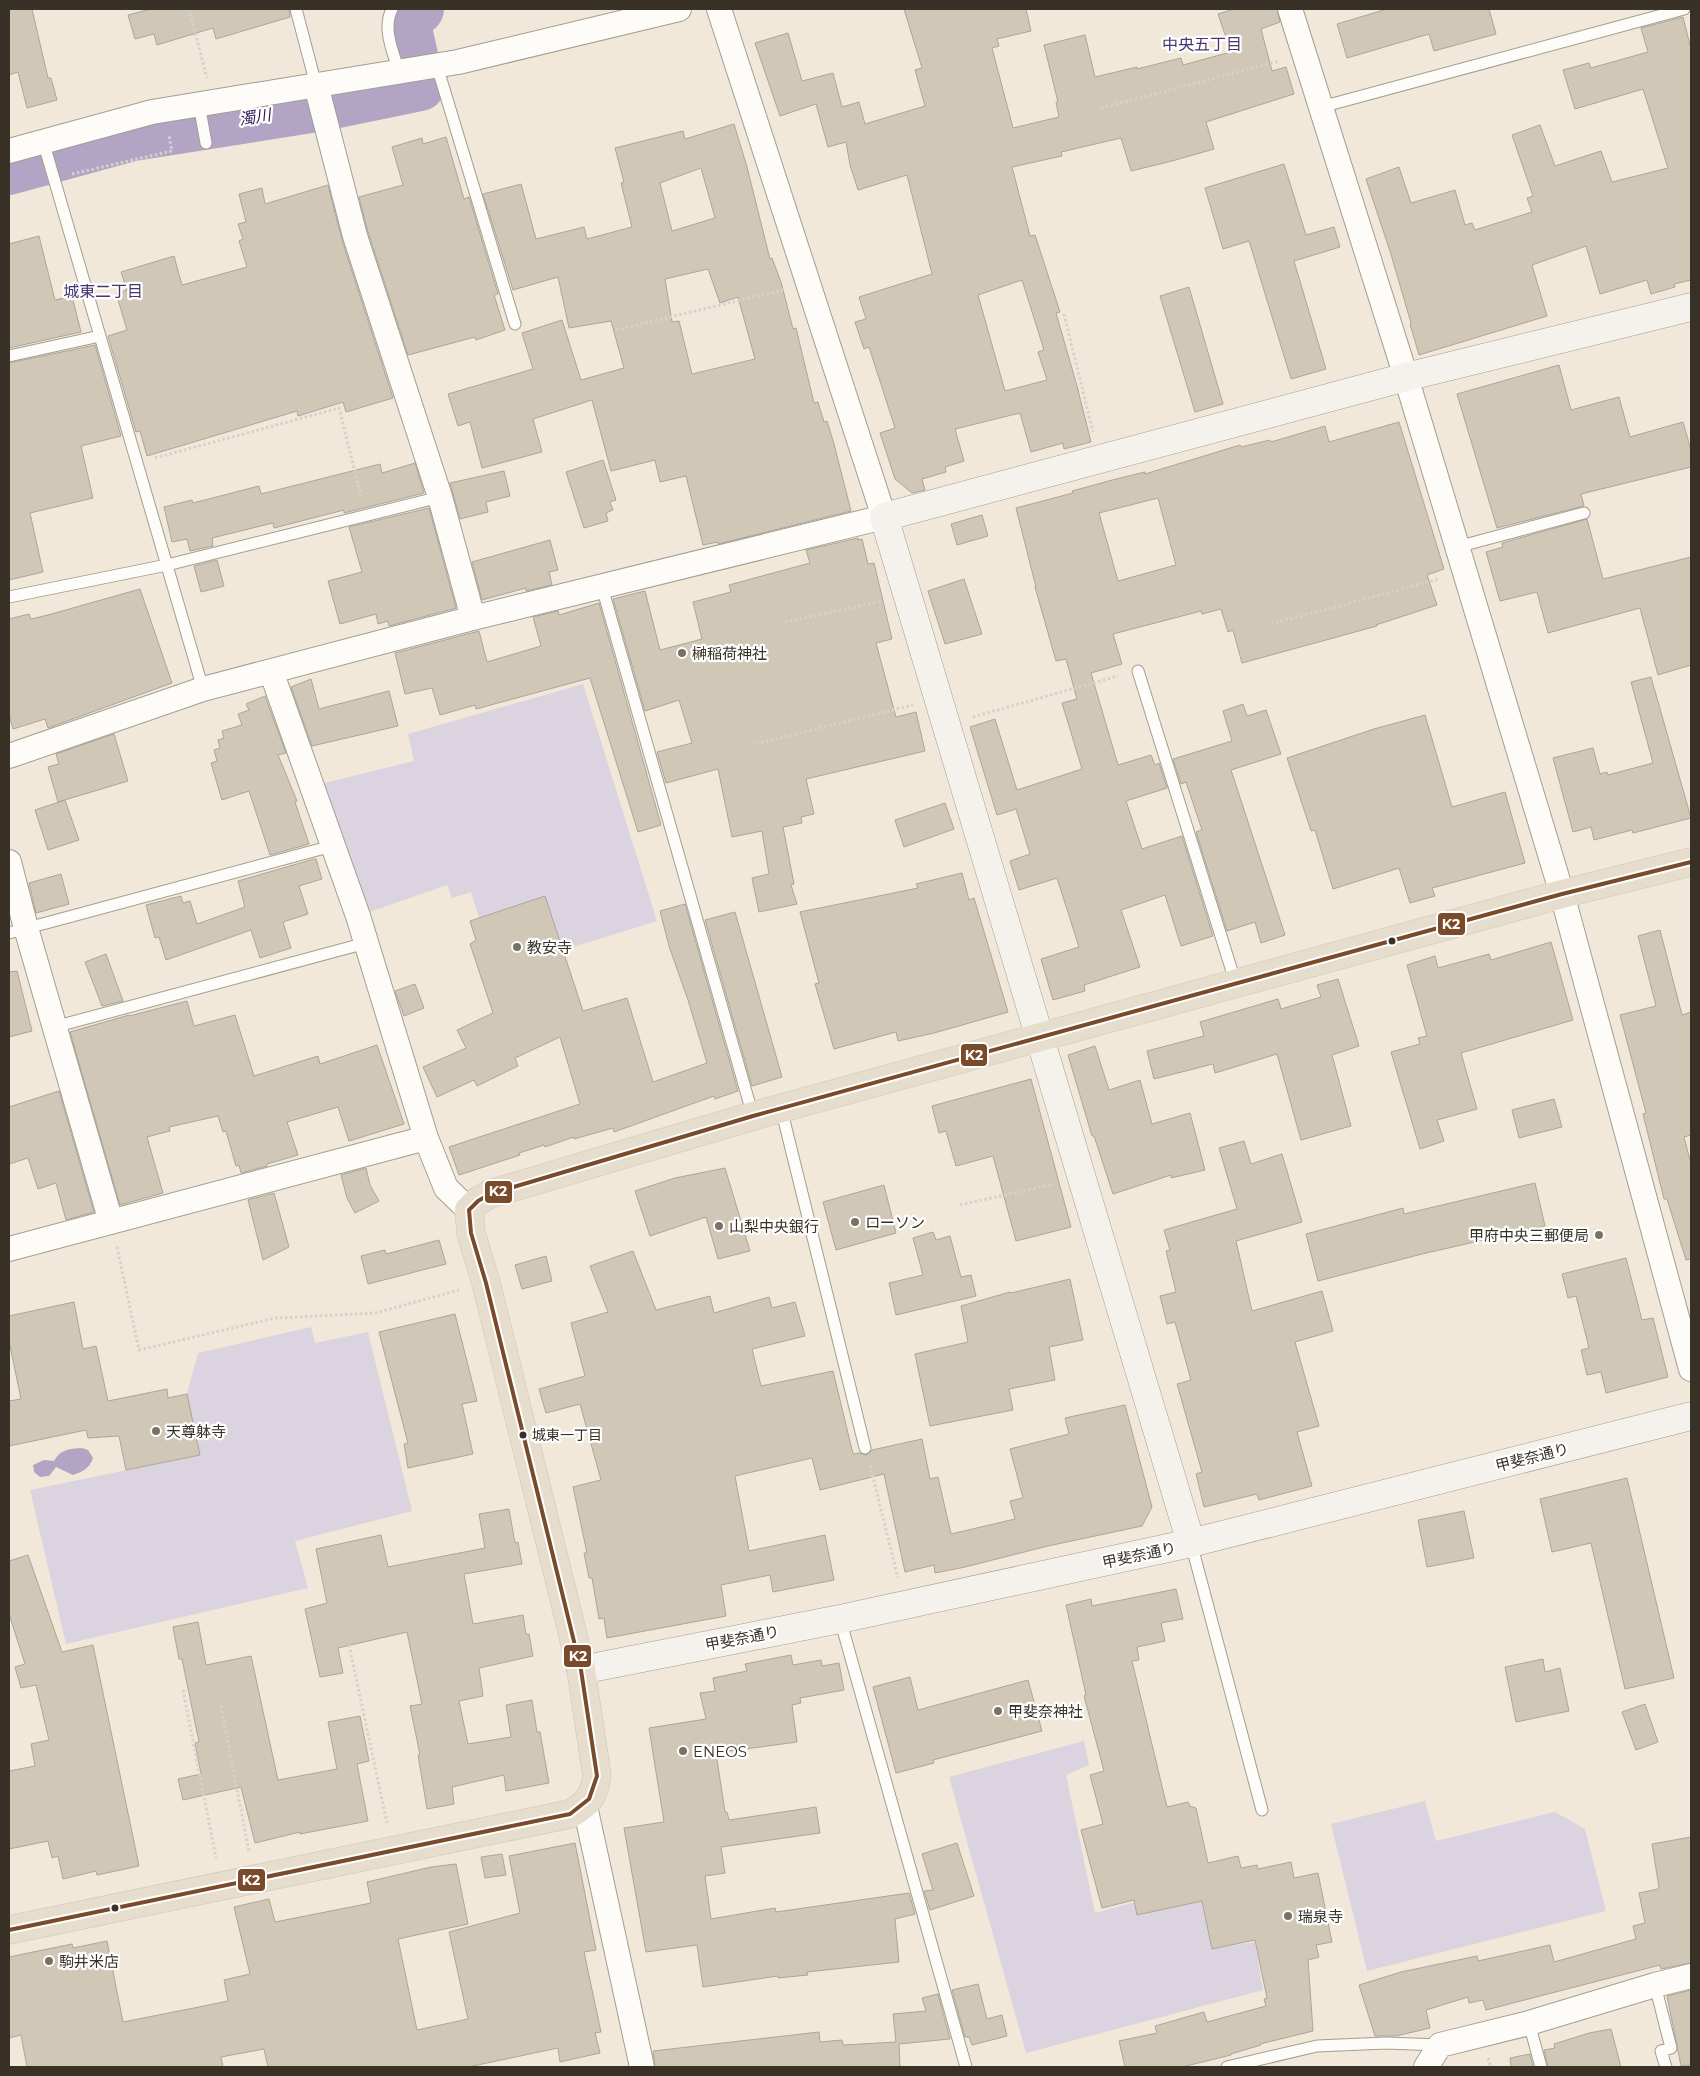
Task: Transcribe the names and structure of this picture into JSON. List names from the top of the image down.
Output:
{
  "streets": {
    "street": ["甲斐奈通り"]
  },
  "districts": ["中央五丁目", "城東二丁目"],
  "water": ["濁川"],
  "places": [
    "榊稲荷神社",
    "教安寺",
    "ローソン",
    "山梨中央銀行",
    "甲府中央三郵便局",
    "天尊躰寺",
    "城東一丁目",
    "甲斐奈神社",
    "ENEOS",
    "瑞泉寺",
    "駒井米店"
  ],
  "lines": ["transit line K2"]
}
